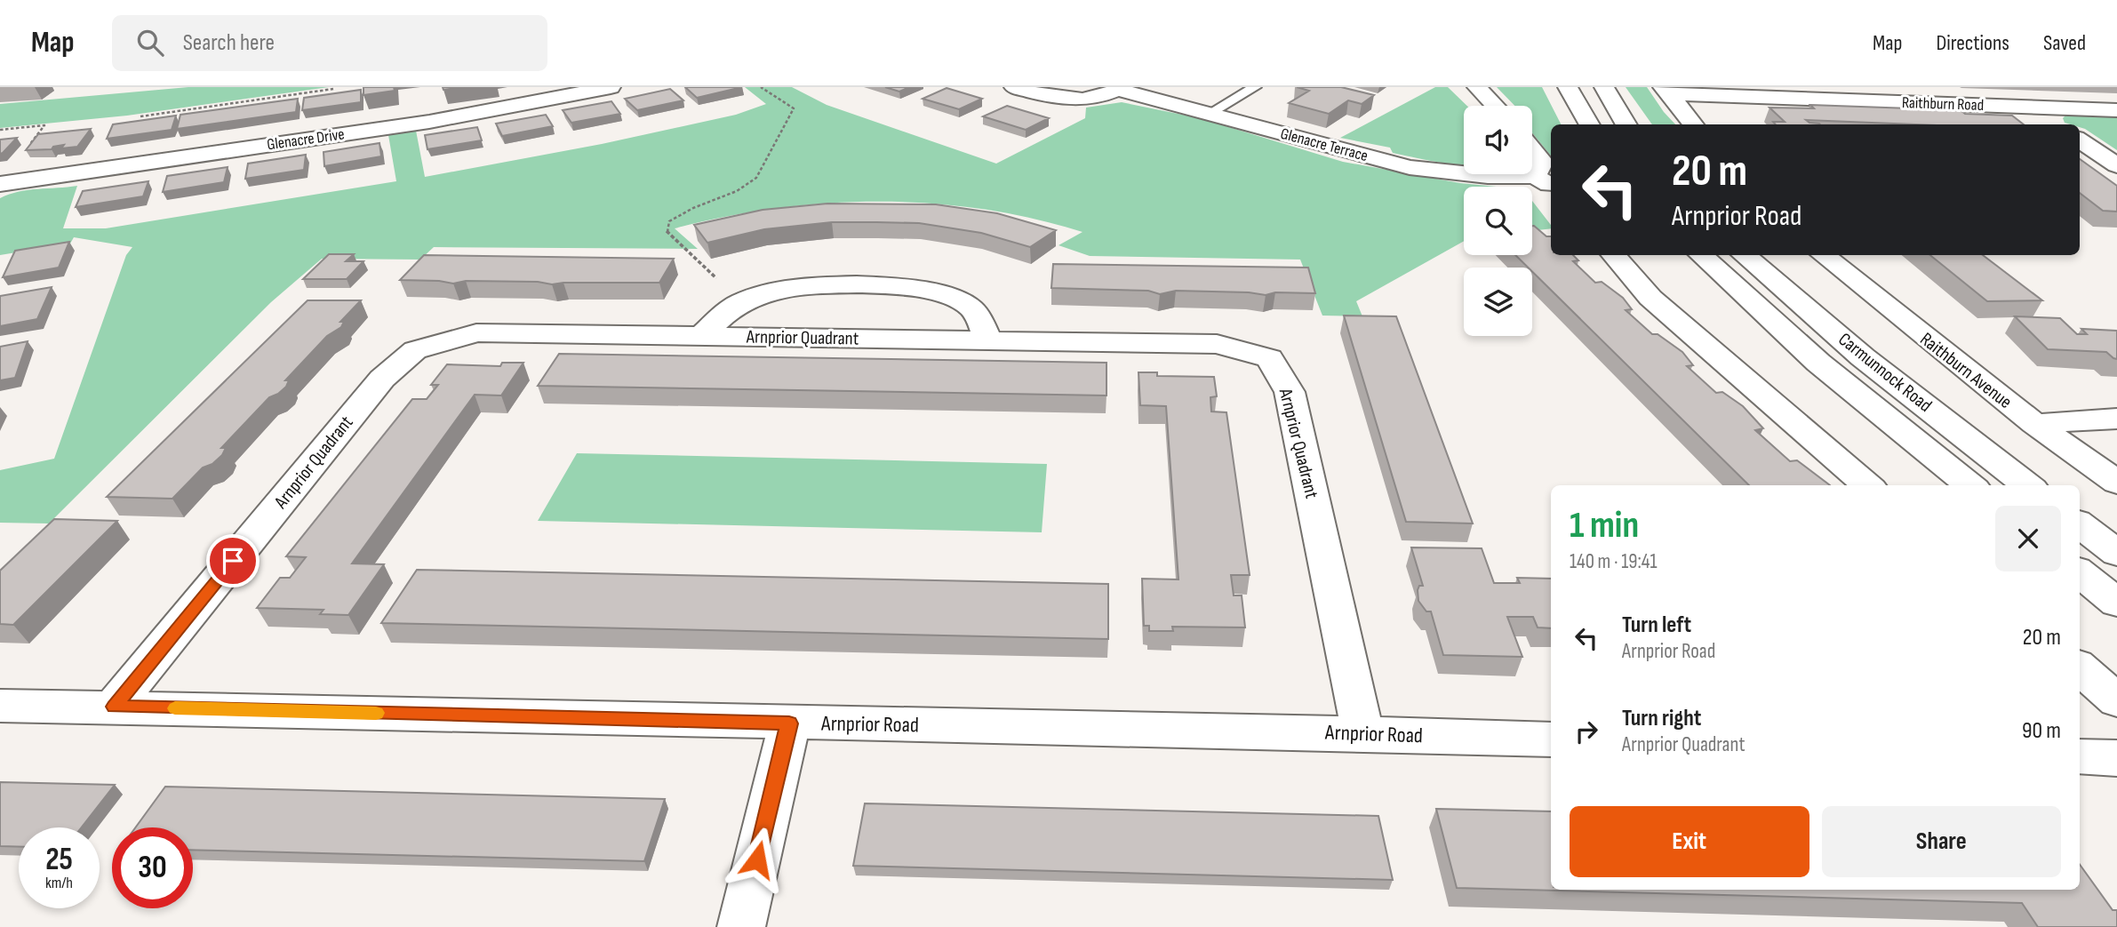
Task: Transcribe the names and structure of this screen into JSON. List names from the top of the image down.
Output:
{
  "streets": {
    "street": [
      "Raithburn Road",
      "Glenacre Drive",
      "Glenacre Terrace",
      "Arnprior Quadrant",
      "Raithburn Avenue",
      "Carmunnock Road",
      "Arnprior Road"
    ]
  },
  "crossings": [
    ["Arnprior Quadrant", "Arnprior Road"]
  ],
  "page": {
    "header": "Map",
    "search": "Search here",
    "nav": ["Map", "Directions", "Saved"],
    "turn": ["20 m", "Arnprior Road"],
    "heading": ["1 min", "140 m · 19:41"],
    "list": [
      {
        "name": "Turn left",
        "note": "Arnprior Road",
        "value": "20 m"
      },
      {
        "name": "Turn right",
        "note": "Arnprior Quadrant",
        "value": "90 m"
      }
    ],
    "buttons": ["Exit", "Share"],
    "speed": "25 km/h",
    "limit": "30"
  }
}
